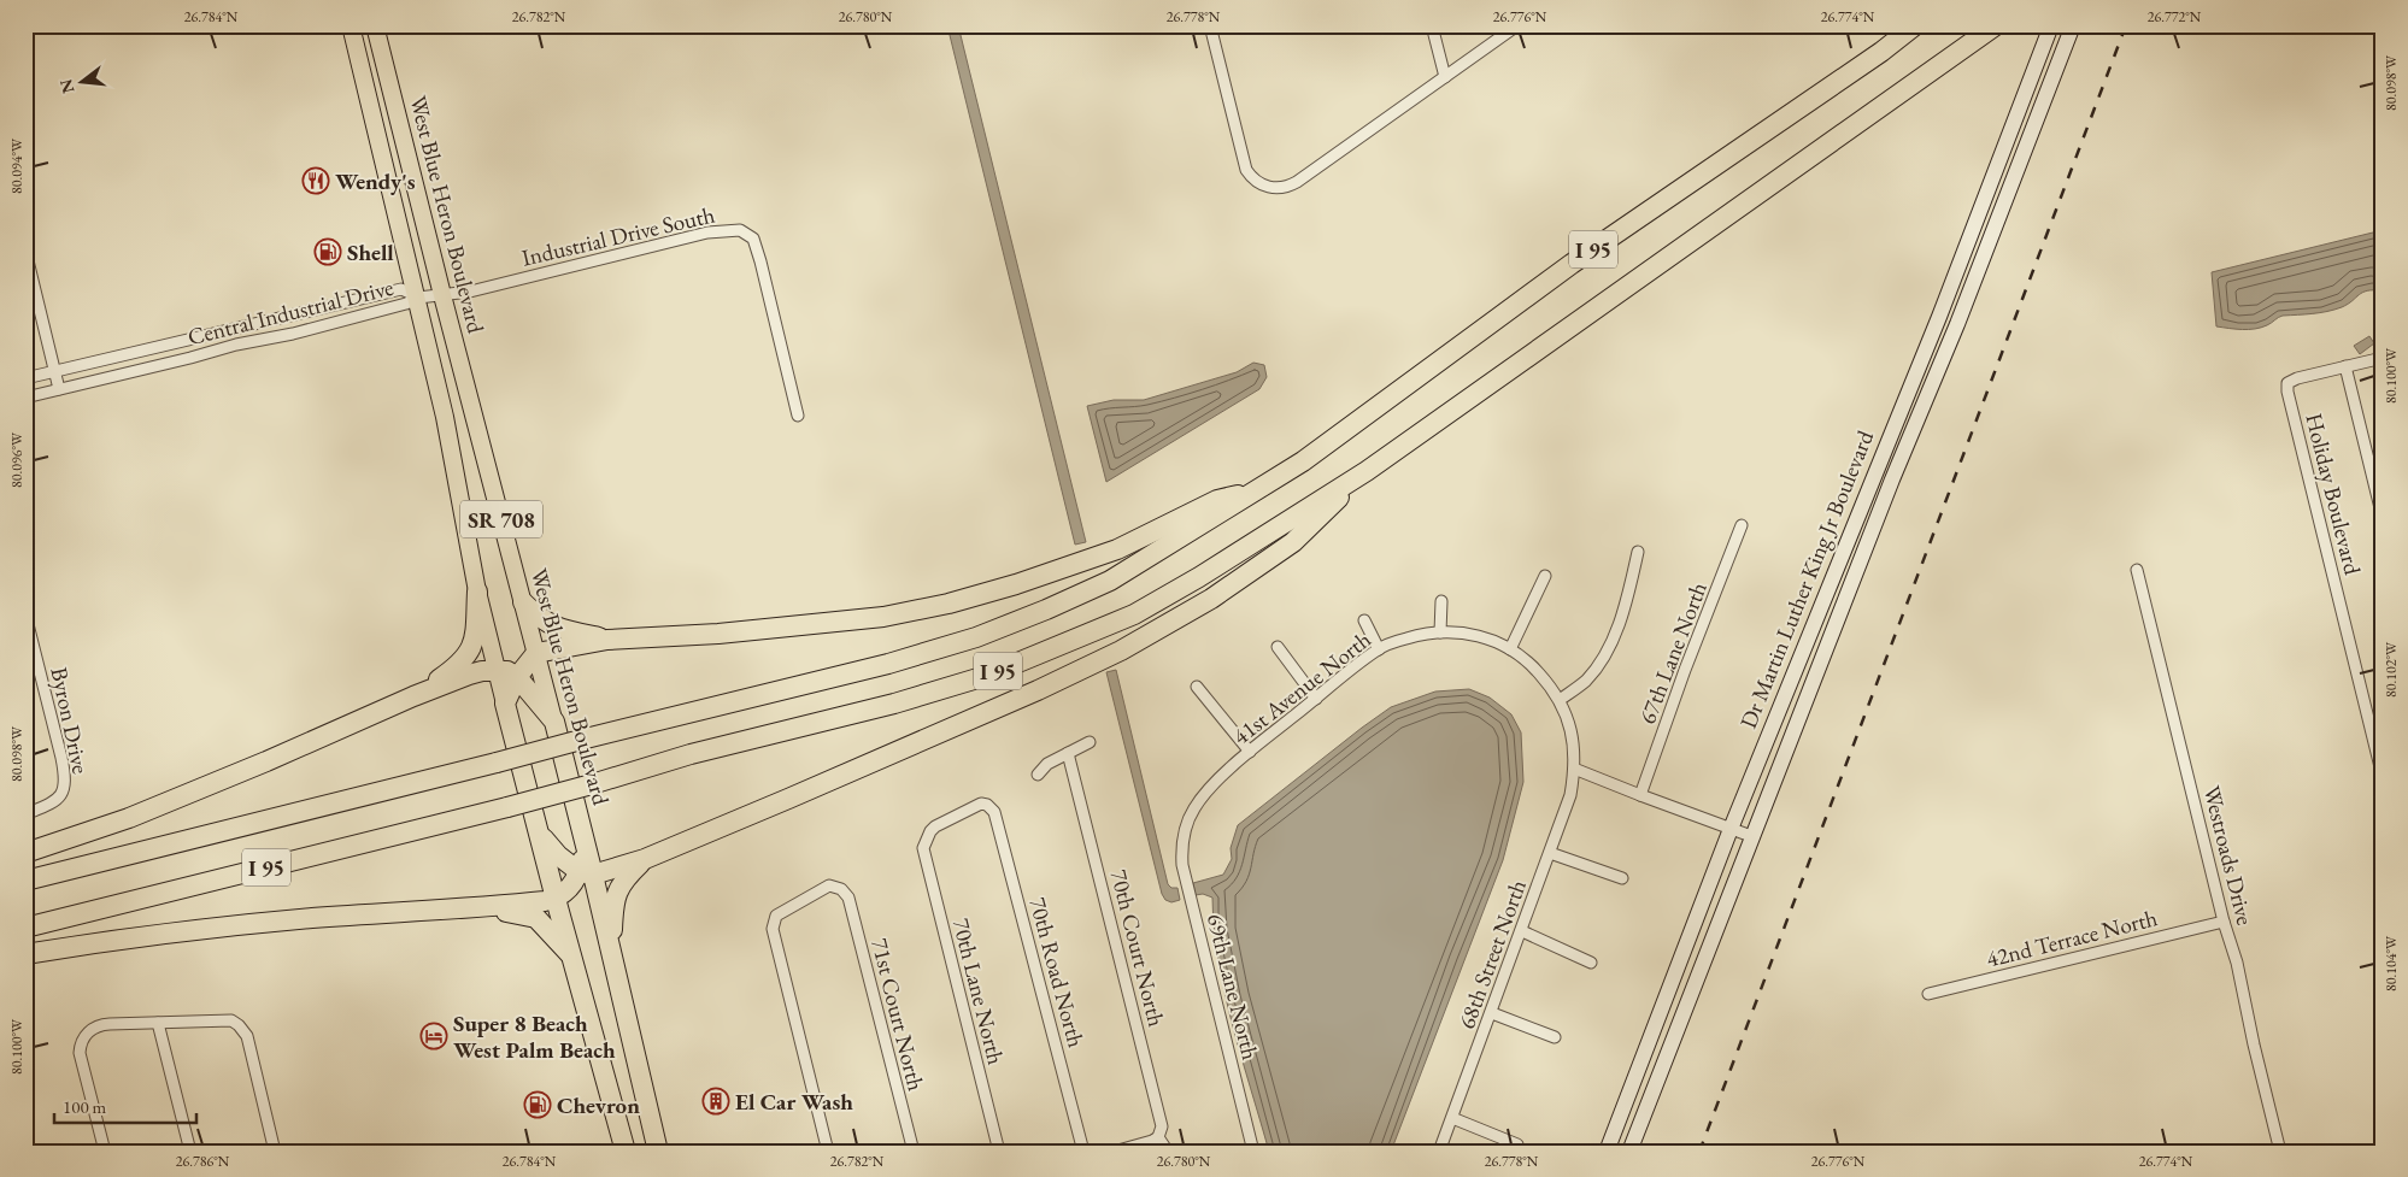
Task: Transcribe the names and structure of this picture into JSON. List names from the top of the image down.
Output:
{
  "streets": {
    "highway": ["West Blue Heron Boulevard", "I 95", "SR 708"],
    "main road": ["Dr Martin Luther King Jr Boulevard"],
    "street": [
      "Industrial Drive South",
      "Central Industrial Drive",
      "Holiday Boulevard",
      "67th Lane North",
      "41st Avenue North",
      "Byron Drive",
      "Westroads Drive",
      "42nd Terrace North",
      "70th Court North",
      "68th Street North",
      "70th Road North",
      "69th Lane North",
      "70th Lane North",
      "71st Court North"
    ]
  },
  "crossings": [
    ["West Blue Heron Boulevard", "Industrial Drive South"],
    ["Industrial Drive South", "Central Industrial Drive"],
    ["Industrial Drive South", "SR 708"],
    ["Central Industrial Drive", "SR 708"],
    ["41st Avenue North", "68th Street North"],
    ["41st Avenue North", "69th Lane North"],
    ["Westroads Drive", "42nd Terrace North"],
    ["70th Road North", "70th Lane North"]
  ],
  "places": {
    "restaurant": ["Wendy's"],
    "fuel station": ["Shell", "Chevron"],
    "hotel": ["Super 8 Beach West Palm Beach"],
    "building": ["El Car Wash"]
  },
  "scale_bar": "100 m",
  "north": "left",
  "coordinates": [
    "26.784°N",
    "26.782°N",
    "26.780°N",
    "26.778°N",
    "26.776°N",
    "26.774°N",
    "26.772°N",
    "80.098°W",
    "80.094°W",
    "80.100°W",
    "80.096°W",
    "80.102°W",
    "80.104°W",
    "26.786°N"
  ]
}
